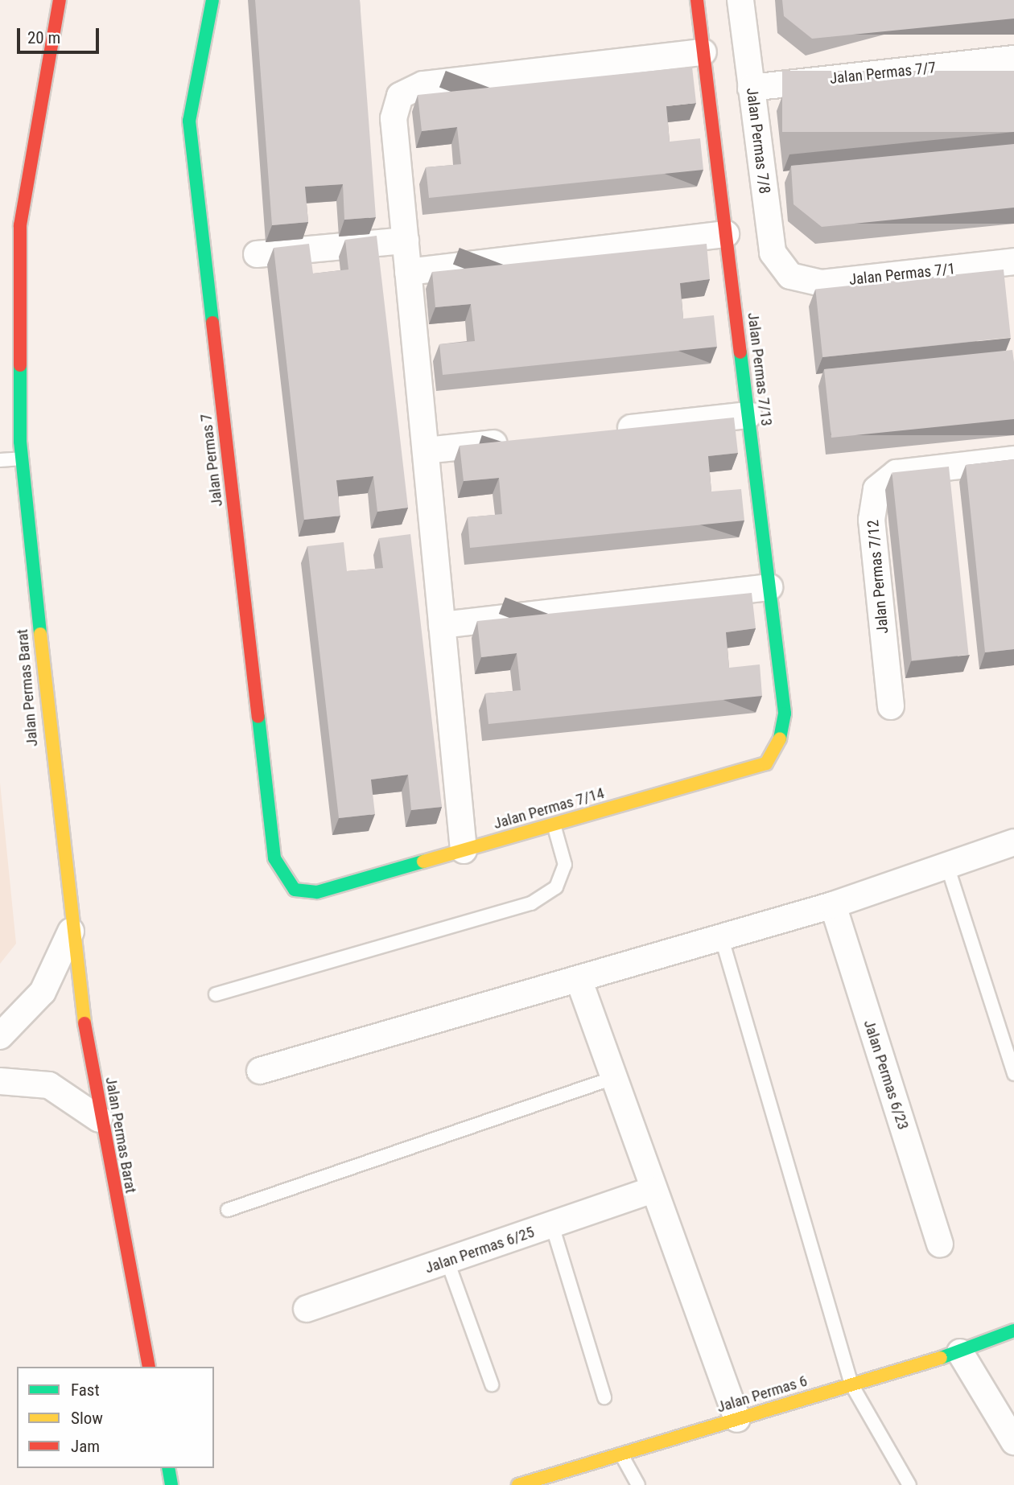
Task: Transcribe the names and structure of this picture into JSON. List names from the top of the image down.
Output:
{
  "streets": {
    "street": [
      "Jalan Permas 7/7",
      "Jalan Permas 7/8",
      "Jalan Permas 7/1",
      "Jalan Permas 7/13",
      "Jalan Permas 7",
      "Jalan Permas 7/12",
      "Jalan Permas Barat",
      "Jalan Permas 7/14",
      "Jalan Permas 6/23",
      "Jalan Permas 6/25",
      "Jalan Permas 6"
    ]
  },
  "crossings": [
    ["Jalan Permas 7/7", "Jalan Permas 7/8"],
    ["Jalan Permas 7/8", "Jalan Permas 7/1"],
    ["Jalan Permas 7/13", "Jalan Permas 7/14"],
    ["Jalan Permas 7", "Jalan Permas 7/14"]
  ],
  "legend": ["Fast", "Slow", "Jam"],
  "scale_bar": "20 m"
}
